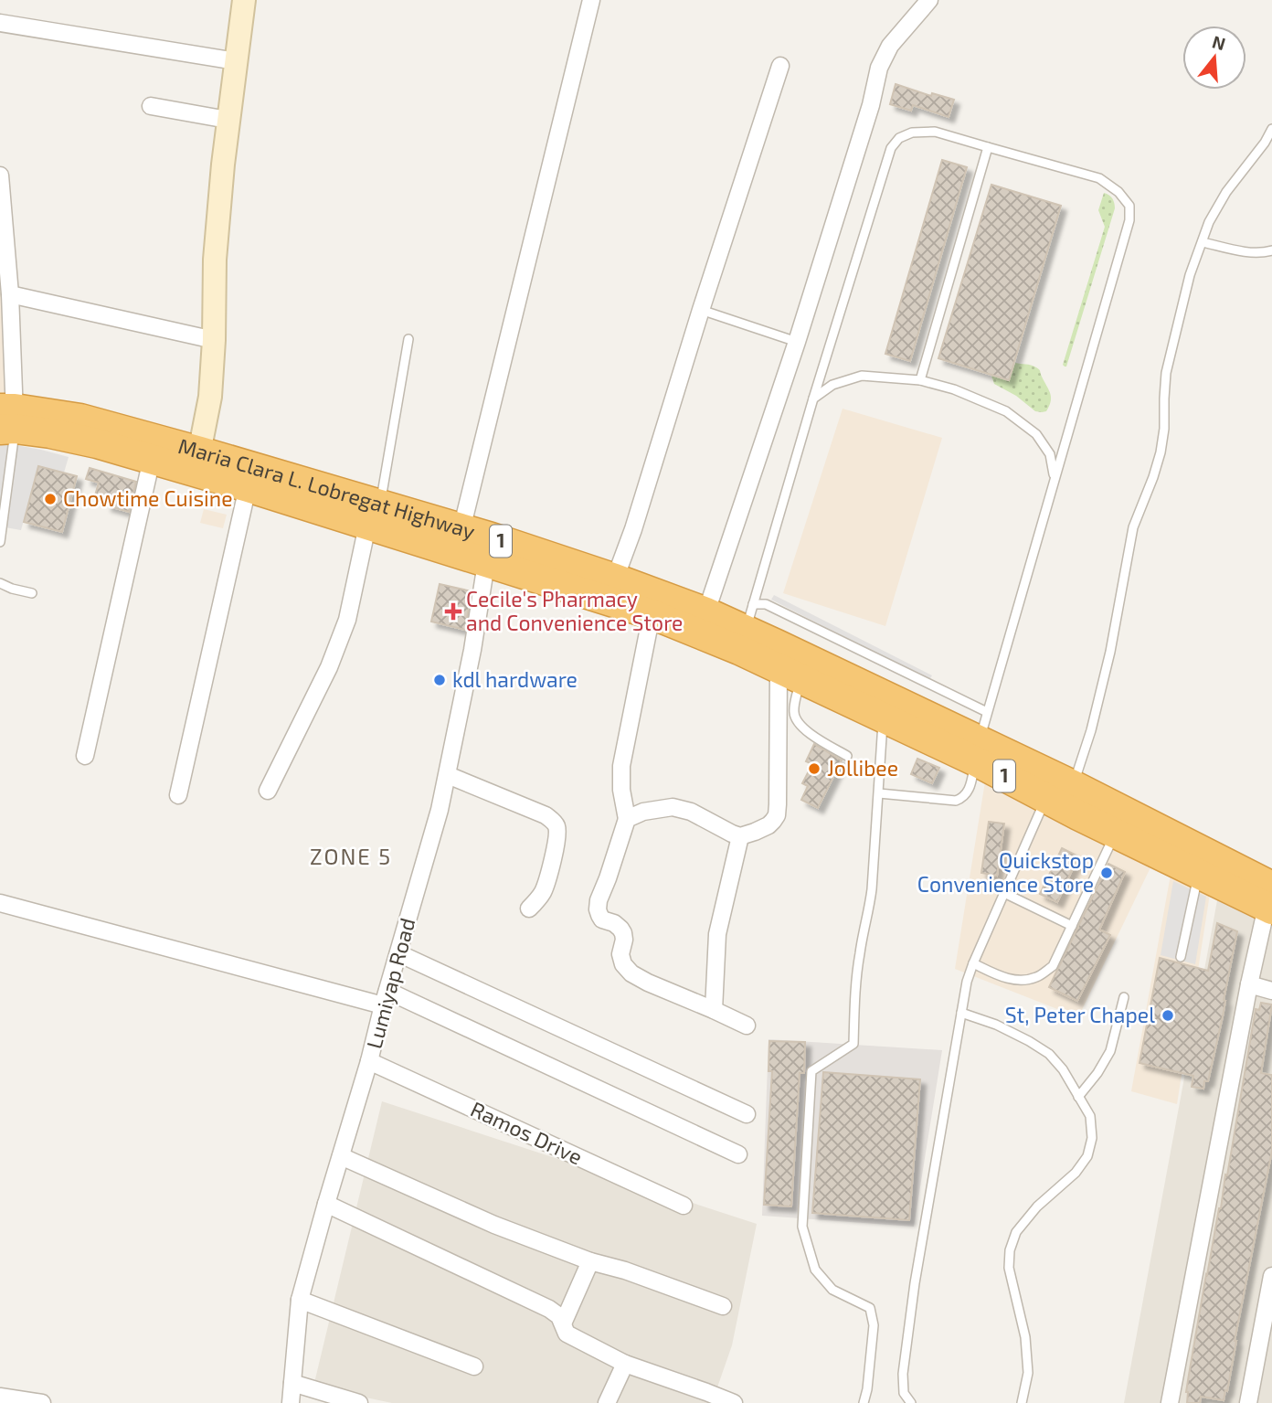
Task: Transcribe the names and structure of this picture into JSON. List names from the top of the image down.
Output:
{
  "streets": {
    "highway": ["Maria Clara L. Lobregat Highway", "1"],
    "street": ["Lumiyap Road", "Ramos Drive"]
  },
  "crossings": [
    ["Maria Clara L. Lobregat Highway", "Lumiyap Road"],
    ["Lumiyap Road", "Ramos Drive"]
  ],
  "districts": ["ZONE 5"],
  "places": {
    "other": [
      "Chowtime Cuisine",
      "kdl hardware",
      "Jollibee",
      "Quickstop Convenience Store",
      "St, Peter Chapel"
    ],
    "health": ["Cecile's Pharmacy and Convenience Store"]
  },
  "north": "top"
}
